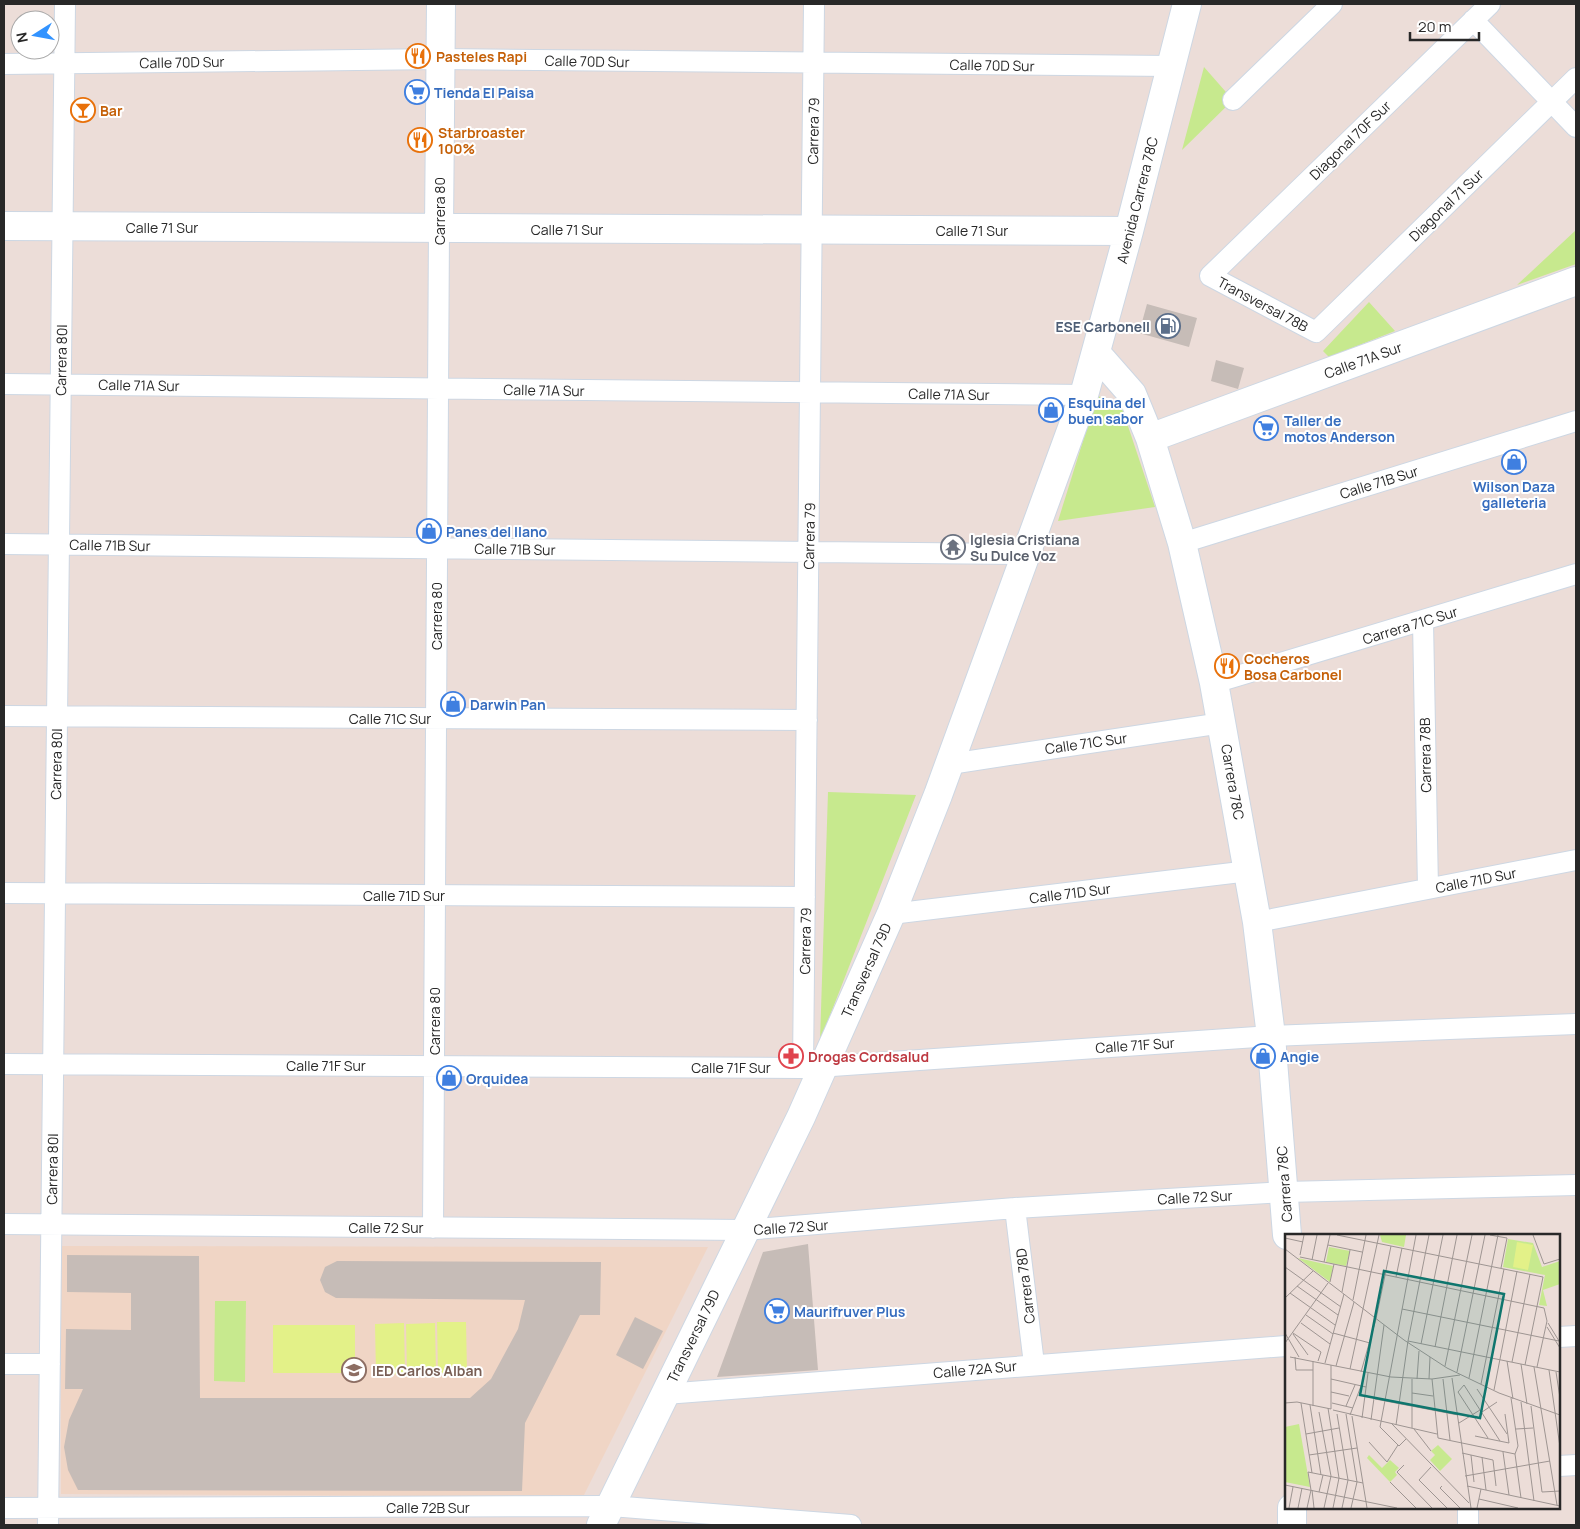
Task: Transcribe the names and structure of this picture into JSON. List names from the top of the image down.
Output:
{
  "streets": {
    "street": [
      "Calle 70D Sur",
      "Carrera 79",
      "Diagonal 70F Sur",
      "Avenida Carrera 78C",
      "Diagonal 71 Sur",
      "Carrera 80",
      "Calle 71 Sur",
      "Transversal 78B",
      "Carrera 80I",
      "Calle 71A Sur",
      "Calle 71B Sur",
      "Carrera 71C Sur",
      "Calle 71C Sur",
      "Carrera 78B",
      "Carrera 78C",
      "Calle 71D Sur",
      "Transversal 79D",
      "Calle 71F Sur",
      "Calle 72 Sur",
      "Carrera 78D",
      "Calle 72A Sur",
      "Calle 72B Sur"
    ]
  },
  "crossings": [
    ["Calle 70D Sur", "Carrera 79"],
    ["Calle 70D Sur", "Avenida Carrera 78C"],
    ["Calle 70D Sur", "Carrera 80"],
    ["Calle 70D Sur", "Carrera 80I"],
    ["Carrera 79", "Calle 71 Sur"],
    ["Carrera 79", "Calle 71A Sur"],
    ["Carrera 79", "Calle 71B Sur"],
    ["Carrera 79", "Calle 71C Sur"],
    ["Carrera 79", "Calle 71D Sur"],
    ["Carrera 79", "Transversal 79D"],
    ["Carrera 79", "Calle 71F Sur"],
    ["Diagonal 70F Sur", "Transversal 78B"],
    ["Avenida Carrera 78C", "Calle 71 Sur"],
    ["Avenida Carrera 78C", "Calle 71A Sur"],
    ["Avenida Carrera 78C", "Carrera 78C"],
    ["Avenida Carrera 78C", "Transversal 79D"],
    ["Diagonal 71 Sur", "Transversal 78B"],
    ["Carrera 80", "Calle 71 Sur"],
    ["Carrera 80", "Calle 71A Sur"],
    ["Carrera 80", "Calle 71B Sur"],
    ["Carrera 80", "Calle 71C Sur"],
    ["Carrera 80", "Calle 71D Sur"],
    ["Carrera 80", "Calle 71F Sur"],
    ["Carrera 80", "Calle 72 Sur"],
    ["Calle 71 Sur", "Carrera 80I"],
    ["Carrera 80I", "Calle 71A Sur"],
    ["Carrera 80I", "Calle 71B Sur"],
    ["Carrera 80I", "Calle 71C Sur"],
    ["Carrera 80I", "Calle 71D Sur"],
    ["Carrera 80I", "Calle 71F Sur"],
    ["Carrera 80I", "Calle 72 Sur"],
    ["Carrera 80I", "Calle 72B Sur"],
    ["Calle 71A Sur", "Carrera 78C"],
    ["Calle 71A Sur", "Transversal 79D"],
    ["Calle 71B Sur", "Carrera 78C"],
    ["Calle 71B Sur", "Transversal 79D"],
    ["Carrera 71C Sur", "Carrera 78B"],
    ["Carrera 71C Sur", "Carrera 78C"],
    ["Calle 71C Sur", "Carrera 78C"],
    ["Calle 71C Sur", "Transversal 79D"],
    ["Carrera 78B", "Calle 71D Sur"],
    ["Carrera 78C", "Calle 71D Sur"],
    ["Carrera 78C", "Calle 71F Sur"],
    ["Carrera 78C", "Calle 72 Sur"],
    ["Calle 71D Sur", "Transversal 79D"],
    ["Transversal 79D", "Calle 71F Sur"],
    ["Transversal 79D", "Calle 72 Sur"],
    ["Transversal 79D", "Calle 72A Sur"],
    ["Transversal 79D", "Calle 72B Sur"],
    ["Calle 72 Sur", "Carrera 78D"],
    ["Carrera 78D", "Calle 72A Sur"]
  ],
  "places": {
    "restaurant": ["Pasteles Rapi", "Starbroaster 100%", "Cocheros Bosa Carbonel"],
    "supermarket": ["Tienda El Paisa", "Taller de motos Anderson", "Maurifruver Plus"],
    "bar": ["Bar"],
    "fuel station": ["ESE Carbonell"],
    "shop": [
      "Esquina del buen sabor",
      "Wilson Daza galleteria",
      "Panes del llano",
      "Darwin Pan",
      "Angie",
      "Orquidea"
    ],
    "temple": ["Iglesia Cristiana Su Dulce Voz"],
    "pharmacy": ["Drogas Cordsalud"],
    "school or university": ["IED Carlos Alban"]
  },
  "scale_bar": "20 m",
  "north": "left"
}
